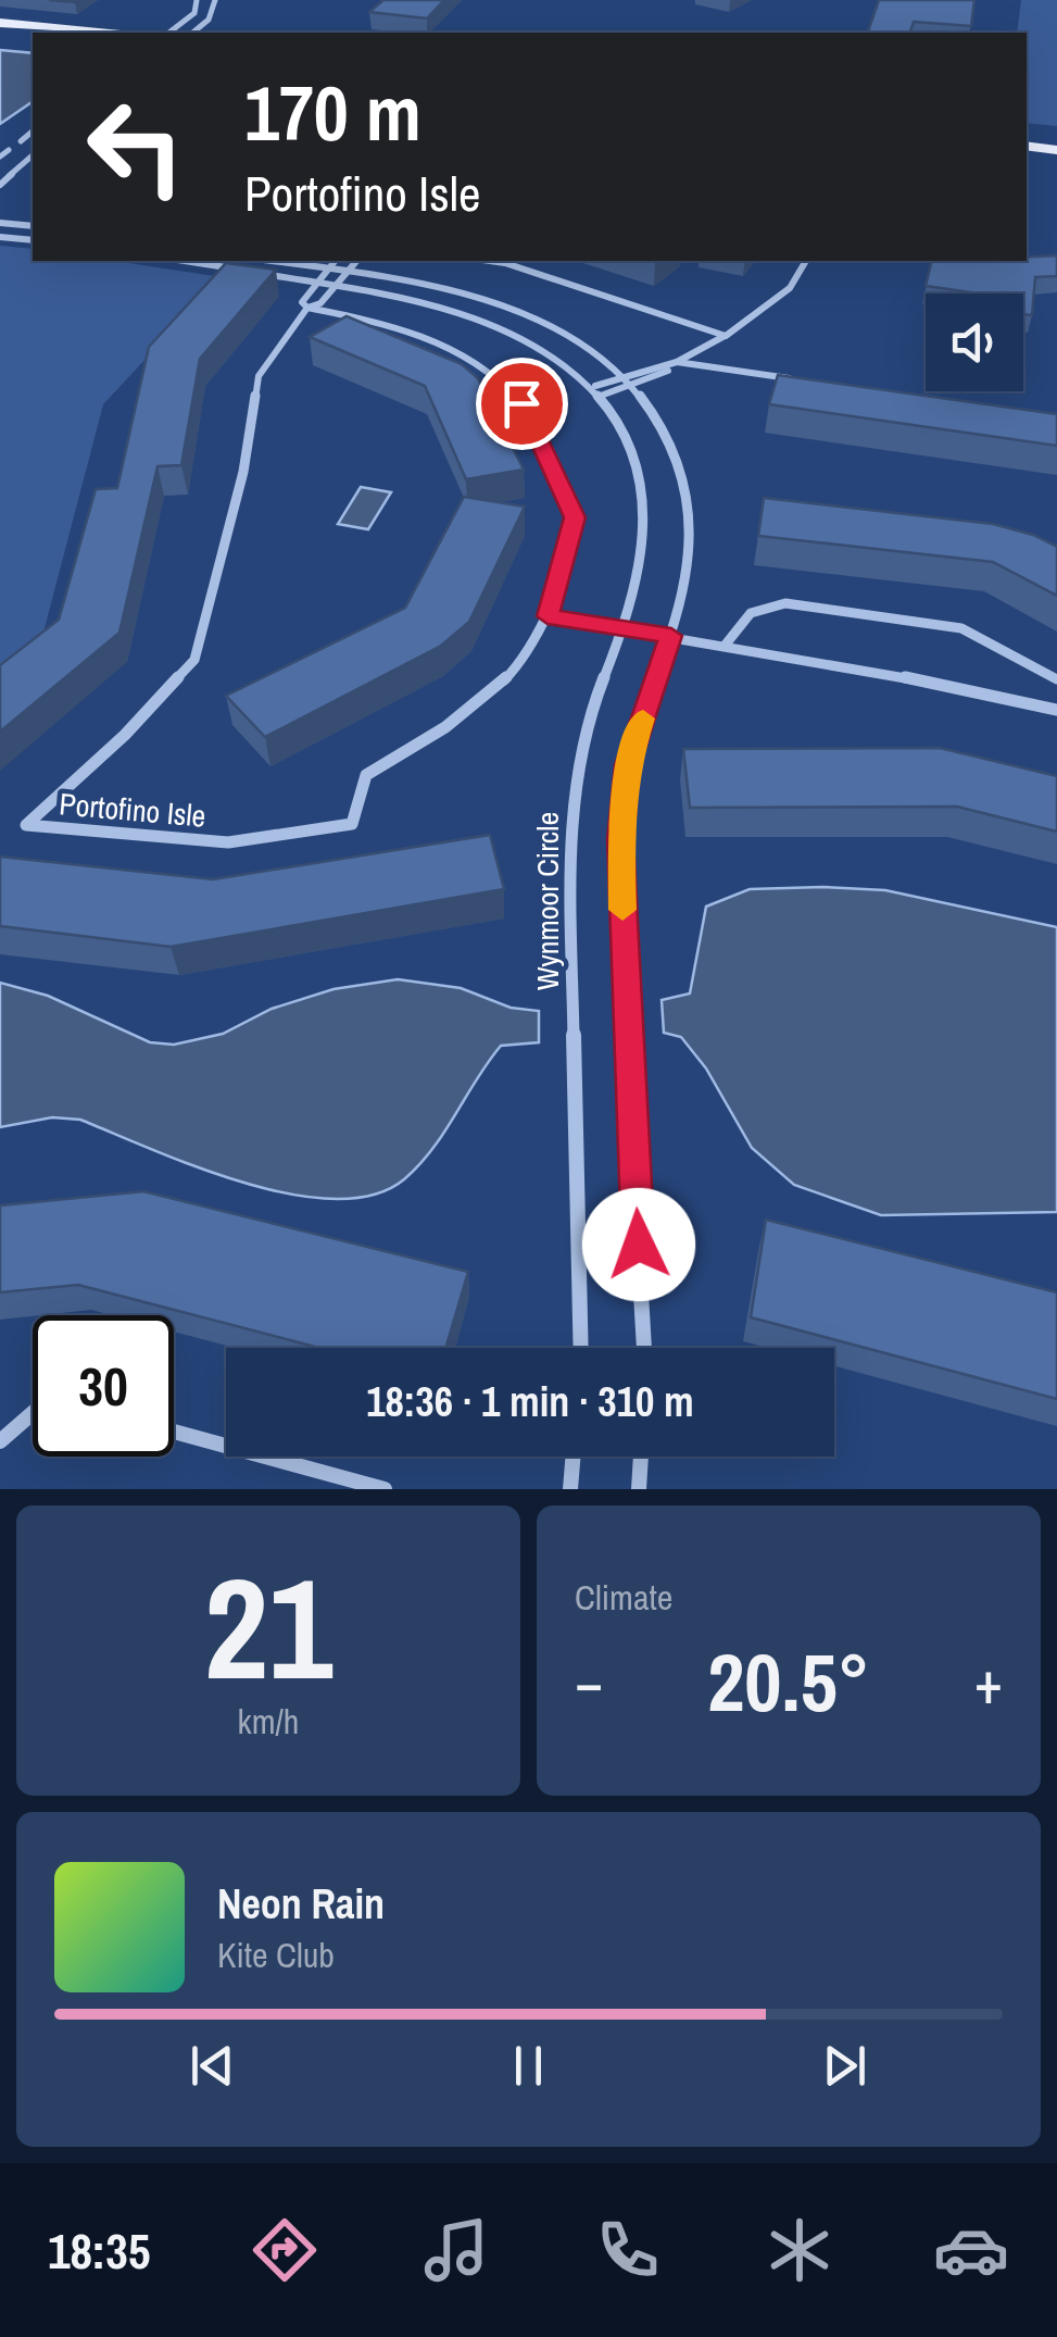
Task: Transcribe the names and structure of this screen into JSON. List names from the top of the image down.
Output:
{
  "streets": {
    "street": ["Portofino Isle", "Wynmoor Circle"]
  },
  "crossings": [
    ["Portofino Isle", "Wynmoor Circle"]
  ],
  "page": {
    "turn": ["170 m", "Portofino Isle"],
    "limit": "30",
    "trip": "18:36 · 1 min · 310 m",
    "tile": [
      ["21", "km/h"],
      "Climate"
    ],
    "heat": ["−", "20.5°", "+"],
    "song": ["Neon Rain", "Kite Club"],
    "tabs": "18:35"
  }
}
